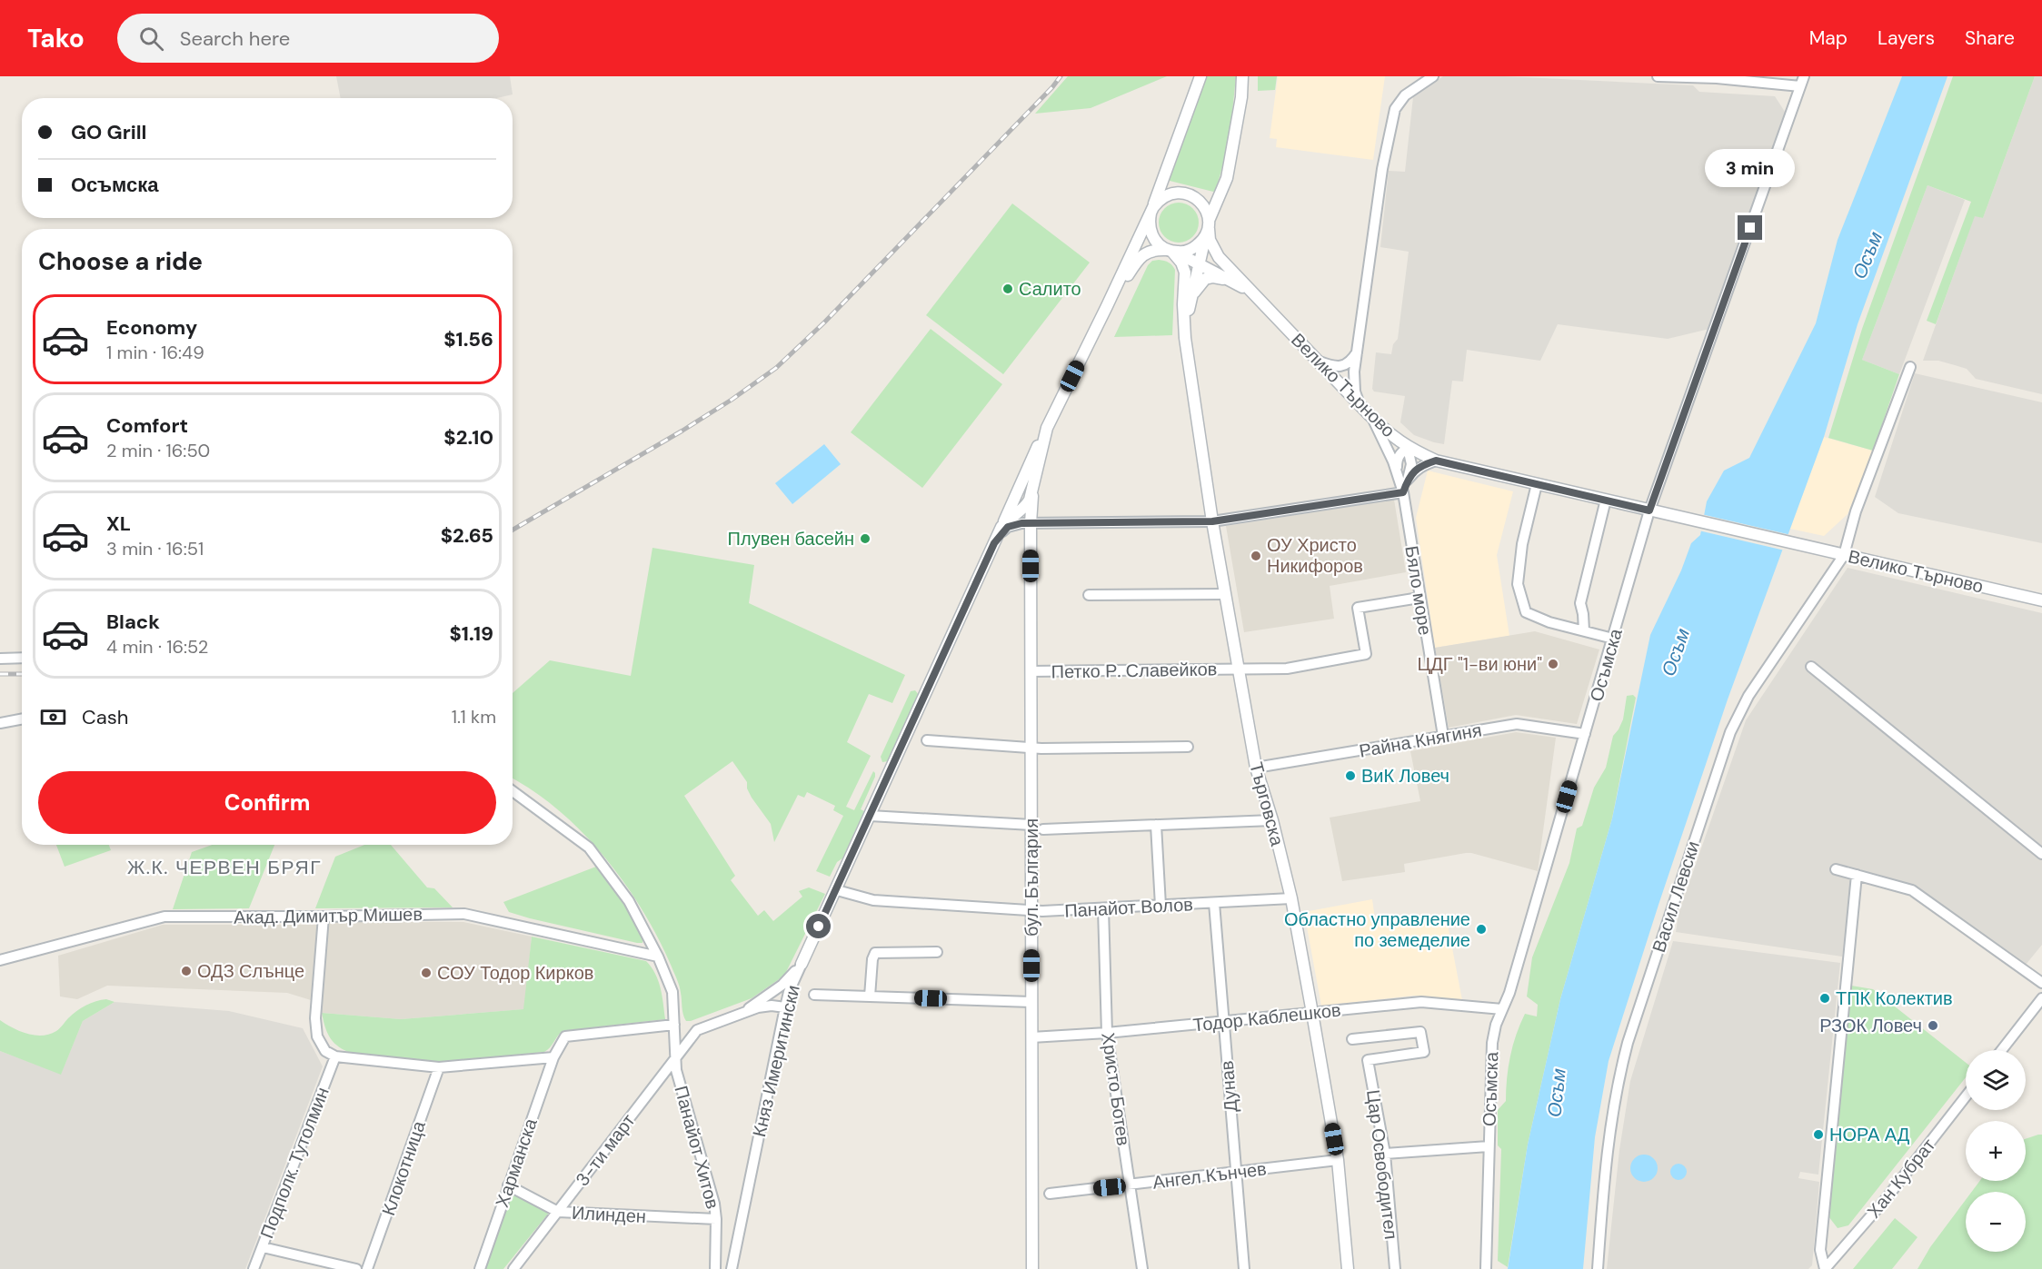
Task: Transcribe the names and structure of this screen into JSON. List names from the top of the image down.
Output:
{
  "streets": {
    "street": [
      "Велико Търново",
      "Бяло море",
      "Осъмска",
      "Петко Р. Славейков",
      "Райна Княгиня",
      "Търговска",
      "бул. България",
      "Васил Левски",
      "Панайот Волов",
      "Акад. Димитър Мишев",
      "Тодор Каблешков",
      "Княз Имеритински",
      "Дунав",
      "Христо Ботев",
      "Панайот Хитов",
      "3-ти март",
      "Подполк. Тутолмин",
      "Харманска",
      "Цар Освободител",
      "Клокотница",
      "Ангел Кънчев",
      "Хан Кубрат",
      "Илинден"
    ]
  },
  "crossings": [
    ["Велико Търново", "Осъмска"],
    ["Велико Търново", "Васил Левски"],
    ["Велико Търново", "Княз Имеритински"],
    ["Бяло море", "Петко Р. Славейков"],
    ["Бяло море", "Райна Княгиня"],
    ["Осъмска", "Райна Княгиня"],
    ["Осъмска", "Тодор Каблешков"],
    ["Петко Р. Славейков", "Търговска"],
    ["Петко Р. Славейков", "бул. България"],
    ["Райна Княгиня", "Търговска"],
    ["Търговска", "Панайот Волов"],
    ["Търговска", "Тодор Каблешков"],
    ["Търговска", "Ангел Кънчев"],
    ["бул. България", "Панайот Волов"],
    ["бул. България", "Тодор Каблешков"],
    ["бул. България", "Княз Имеритински"],
    ["Панайот Волов", "Княз Имеритински"],
    ["Панайот Волов", "Дунав"],
    ["Панайот Волов", "Христо Ботев"],
    ["Тодор Каблешков", "Дунав"],
    ["Тодор Каблешков", "Христо Ботев"],
    ["Дунав", "Ангел Кънчев"],
    ["Христо Ботев", "Ангел Кънчев"],
    ["Панайот Хитов", "3-ти март"],
    ["Панайот Хитов", "Илинден"],
    ["3-ти март", "Илинден"],
    ["Харманска", "Илинден"]
  ],
  "districts": ["Ж.К. ЧЕРВЕН БРЯГ"],
  "water": ["Осъм"],
  "places": [
    "Салито",
    "Плувен басейн",
    "ОУ Христо Никифоров",
    "ЦДГ \"1-ви юни\"",
    "ВиК Ловеч",
    "Областно управление по земеделие",
    "ОДЗ Слънце",
    "СОУ Тодор Кирков",
    "ТПК Колектив",
    "РЗОК Ловеч",
    "НОРА АД"
  ],
  "page": {
    "header": "Tako",
    "search": "Search here",
    "nav": ["Map", "Layers", "Share"],
    "banner": ["GO Grill", "Осъмска"],
    "bubble": "3 min",
    "heading": "Choose a ride",
    "list": [
      {
        "name": "Economy",
        "note": "1 min · 16:49",
        "value": "$1.56"
      },
      {
        "name": "Comfort",
        "note": "2 min · 16:50",
        "value": "$2.10"
      },
      {
        "name": "XL",
        "note": "3 min · 16:51",
        "value": "$2.65"
      },
      {
        "name": "Black",
        "note": "4 min · 16:52",
        "value": "$1.19"
      }
    ],
    "pay": ["Cash", "1.1 km"],
    "buttons": "Confirm",
    "map_buttons": ["+", "−"]
  }
}
